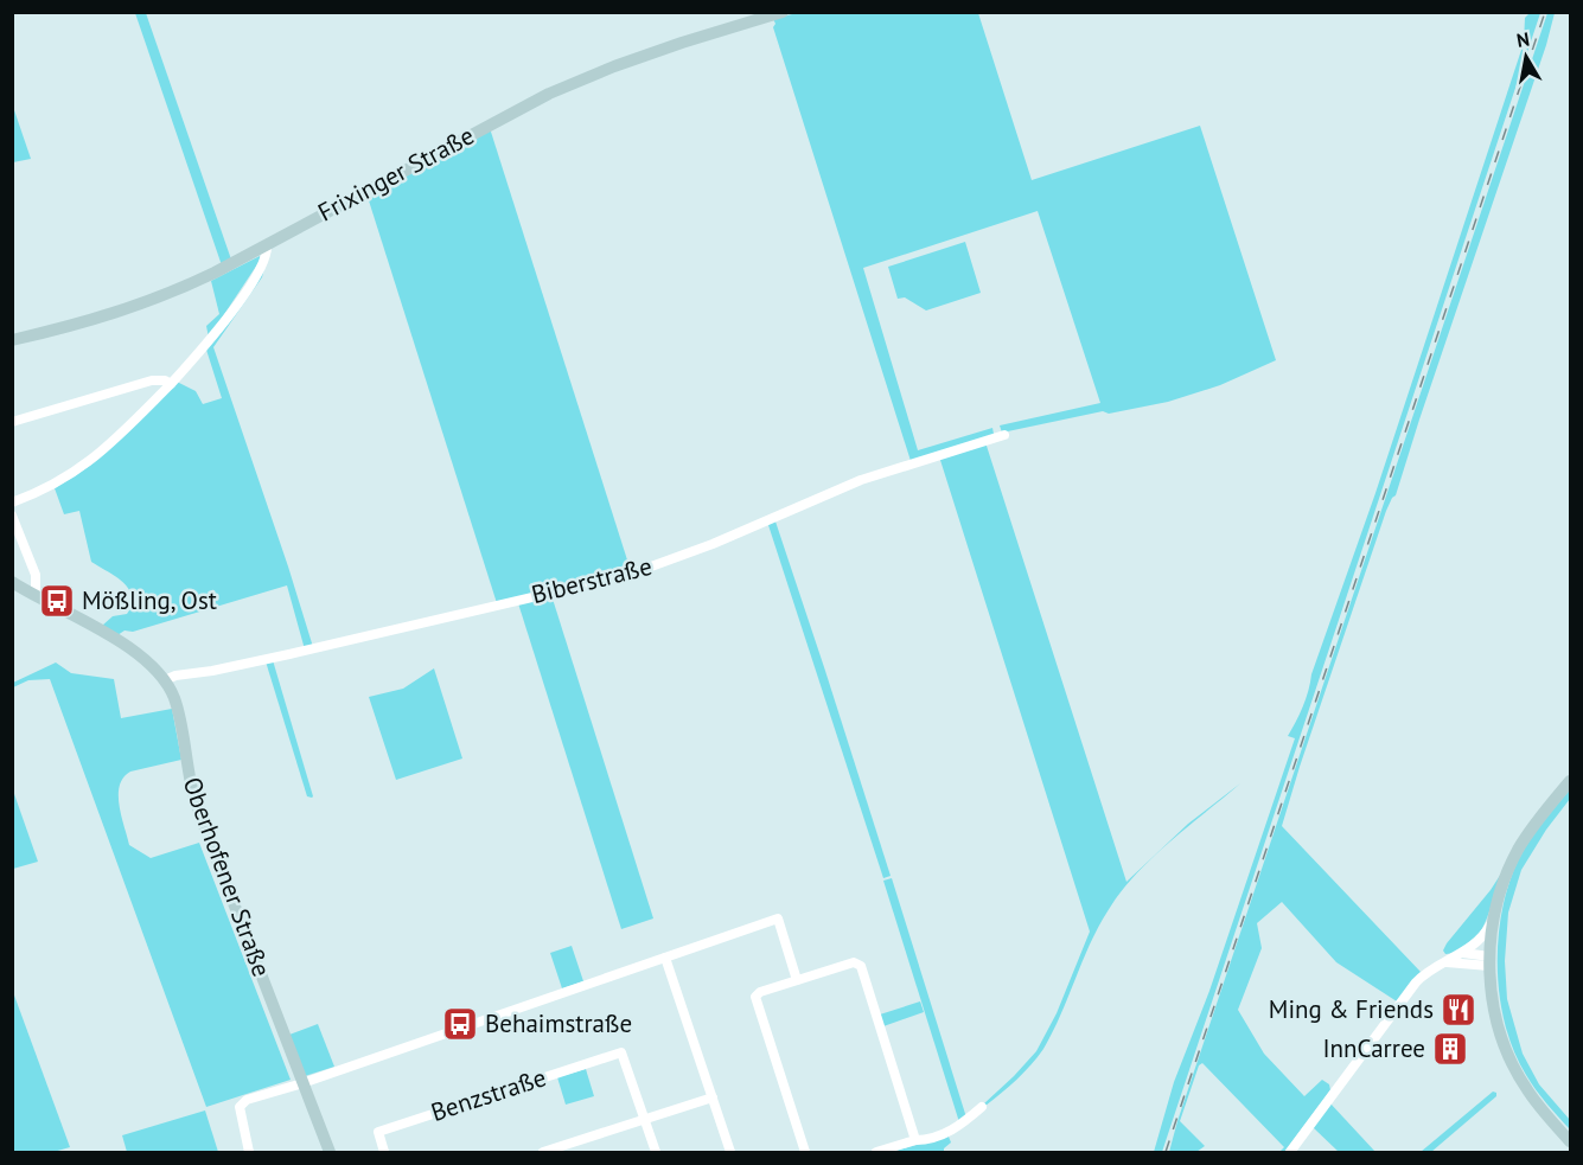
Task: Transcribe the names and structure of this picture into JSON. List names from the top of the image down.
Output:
{
  "streets": {
    "street": [
      "Frixinger Straße",
      "Biberstraße",
      "Oberhofener Straße",
      "Benzstraße"
    ]
  },
  "crossings": [
    ["Biberstraße", "Oberhofener Straße"]
  ],
  "places": {
    "bus stop": ["Mößling, Ost", "Behaimstraße"],
    "restaurant": ["Ming & Friends"],
    "building": ["InnCarree"]
  },
  "north": "top"
}
